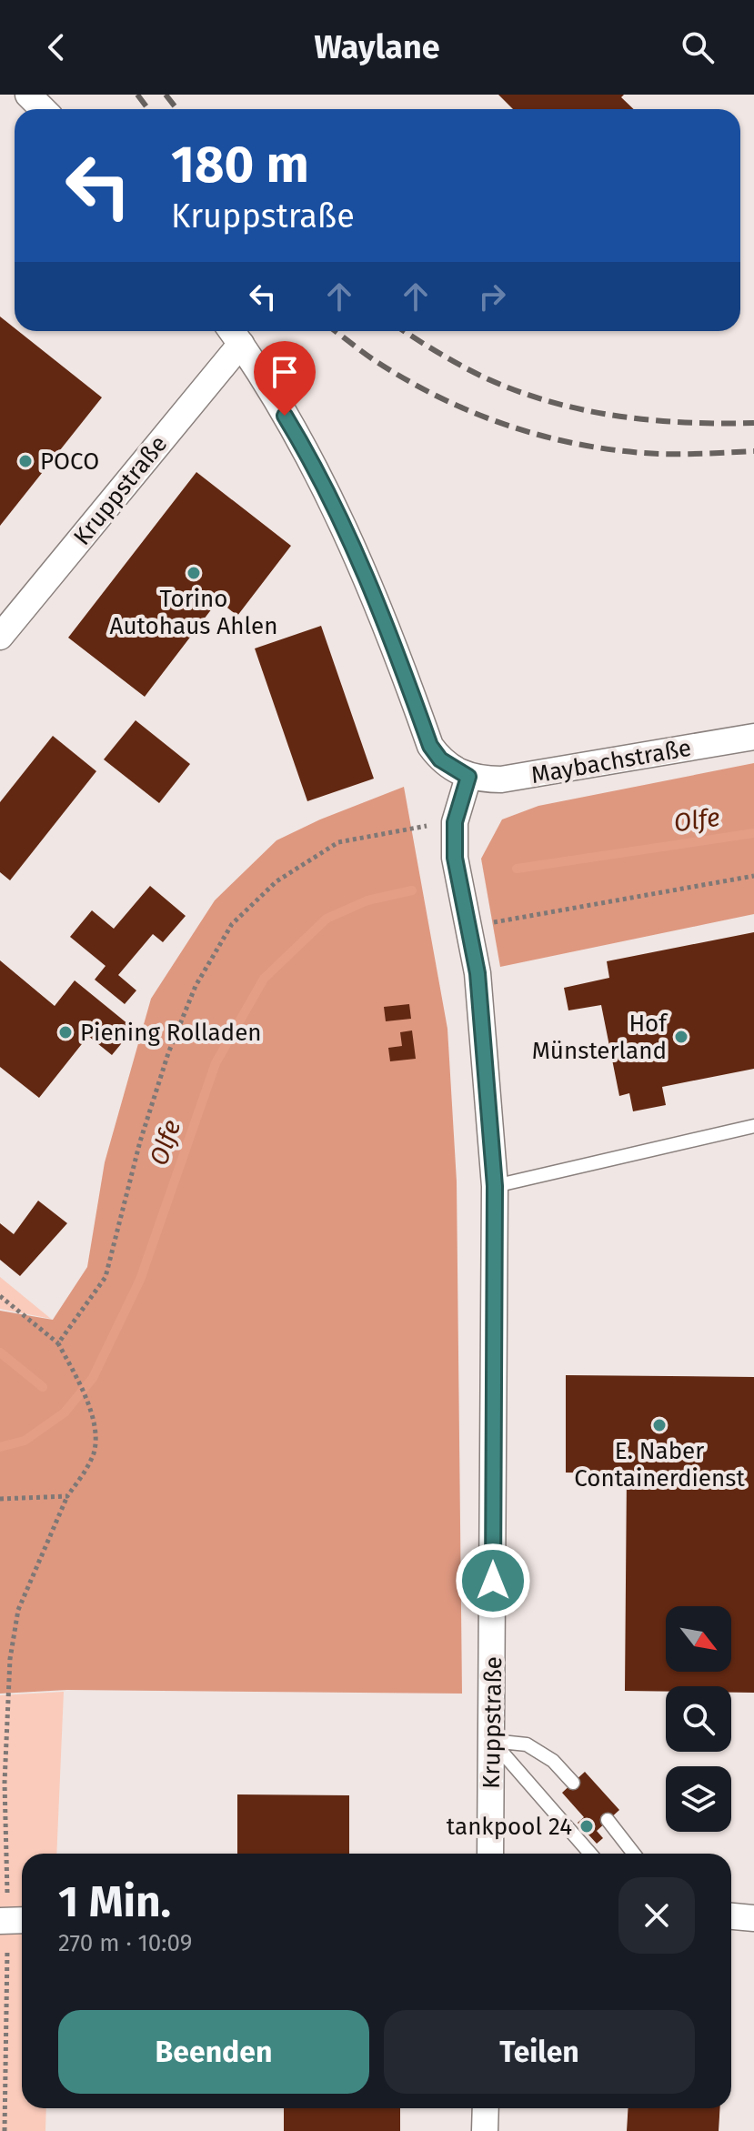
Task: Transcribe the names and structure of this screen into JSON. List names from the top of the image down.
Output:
{
  "streets": {
    "street": ["Kruppstraße", "Maybachstraße"]
  },
  "crossings": [
    ["Kruppstraße", "Maybachstraße"]
  ],
  "water": ["Olfe"],
  "places": [
    "POCO",
    "Torino Autohaus Ahlen",
    "Piening Rolladen",
    "Hof Münsterland",
    "E. Naber Containerdienst",
    "tankpool 24"
  ],
  "north": "bottom right",
  "page": {
    "header": "Waylane",
    "turn": ["180 m", "Kruppstraße"],
    "heading": ["1 Min.", "270 m · 10:09"],
    "buttons": ["Beenden", "Teilen"]
  }
}
